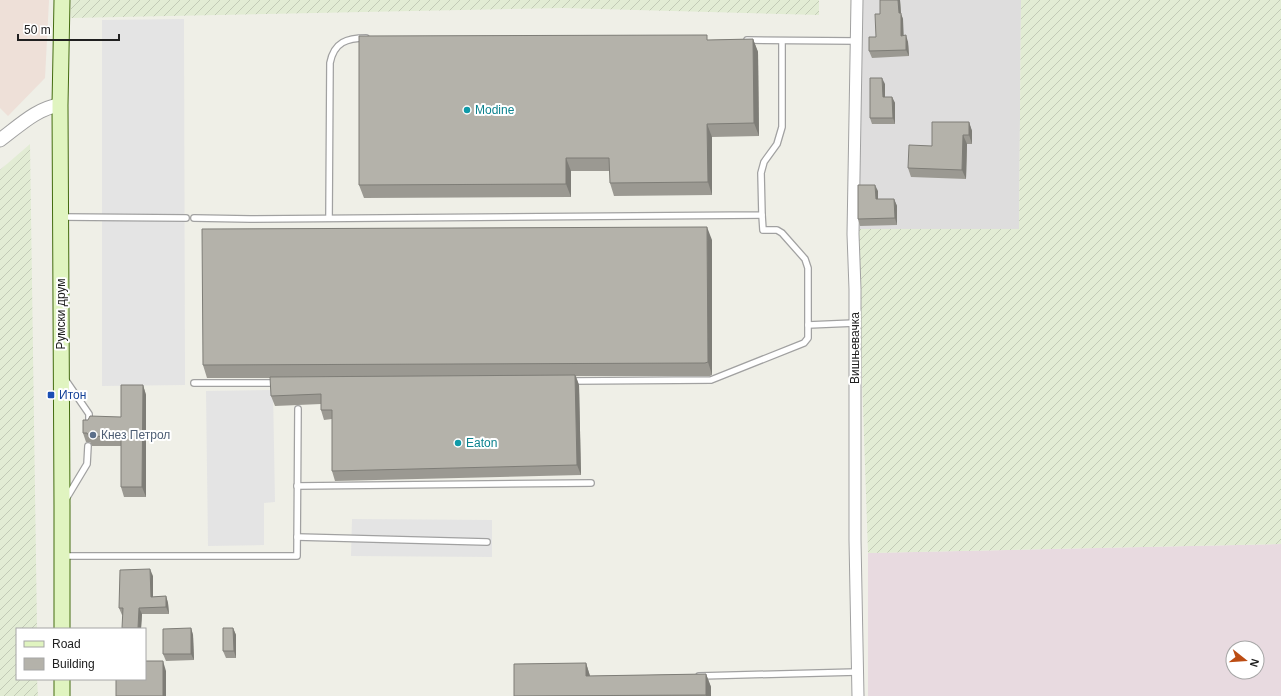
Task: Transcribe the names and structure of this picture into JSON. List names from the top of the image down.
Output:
{
  "streets": {
    "main road": ["Румски друм"],
    "street": ["Вишњевачка"]
  },
  "places": {
    "other": ["Modine", "Кнез Петрол", "Eaton"],
    "transit": ["Итон"]
  },
  "legend": ["Road", "Building"],
  "scale_bar": "50 m",
  "north": "right"
}
